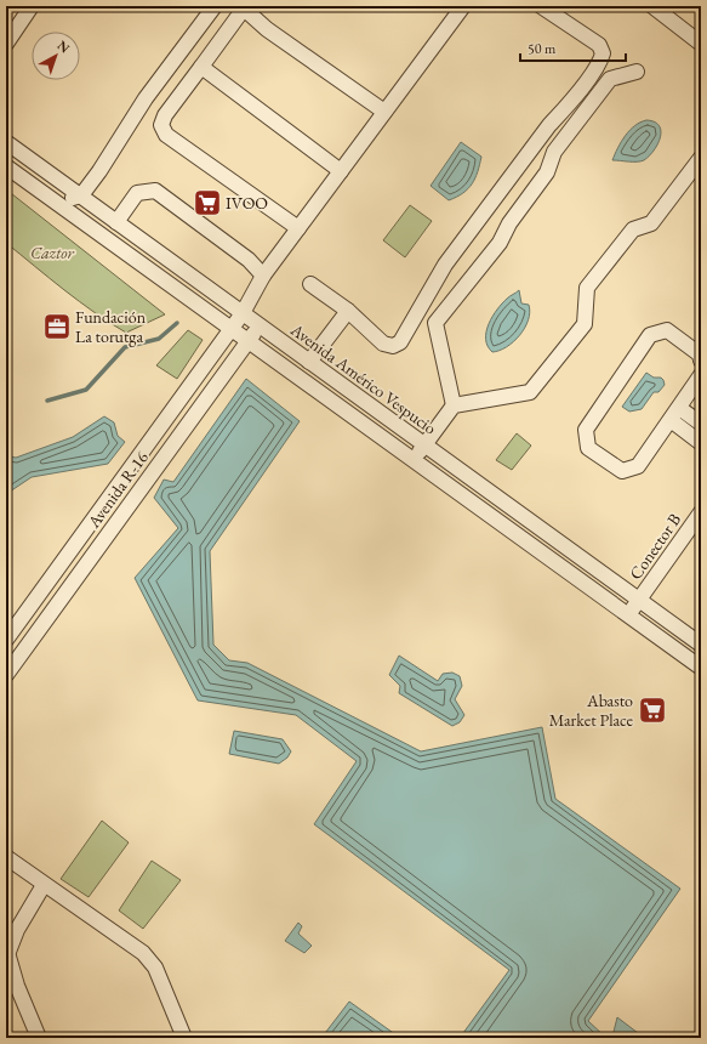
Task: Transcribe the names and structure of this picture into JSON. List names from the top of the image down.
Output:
{
  "streets": {
    "street": ["Avenida Américo Vespucio", "Avenida R-16", "Conector B"]
  },
  "crossings": [
    ["Avenida Américo Vespucio", "Avenida R-16"],
    ["Avenida Américo Vespucio", "Conector B"]
  ],
  "parks": ["Caztor"],
  "places": {
    "supermarket": ["IVOO", "Abasto Market Place"],
    "office": ["Fundación La torutga"]
  },
  "scale_bar": "50 m",
  "north": "top right"
}
